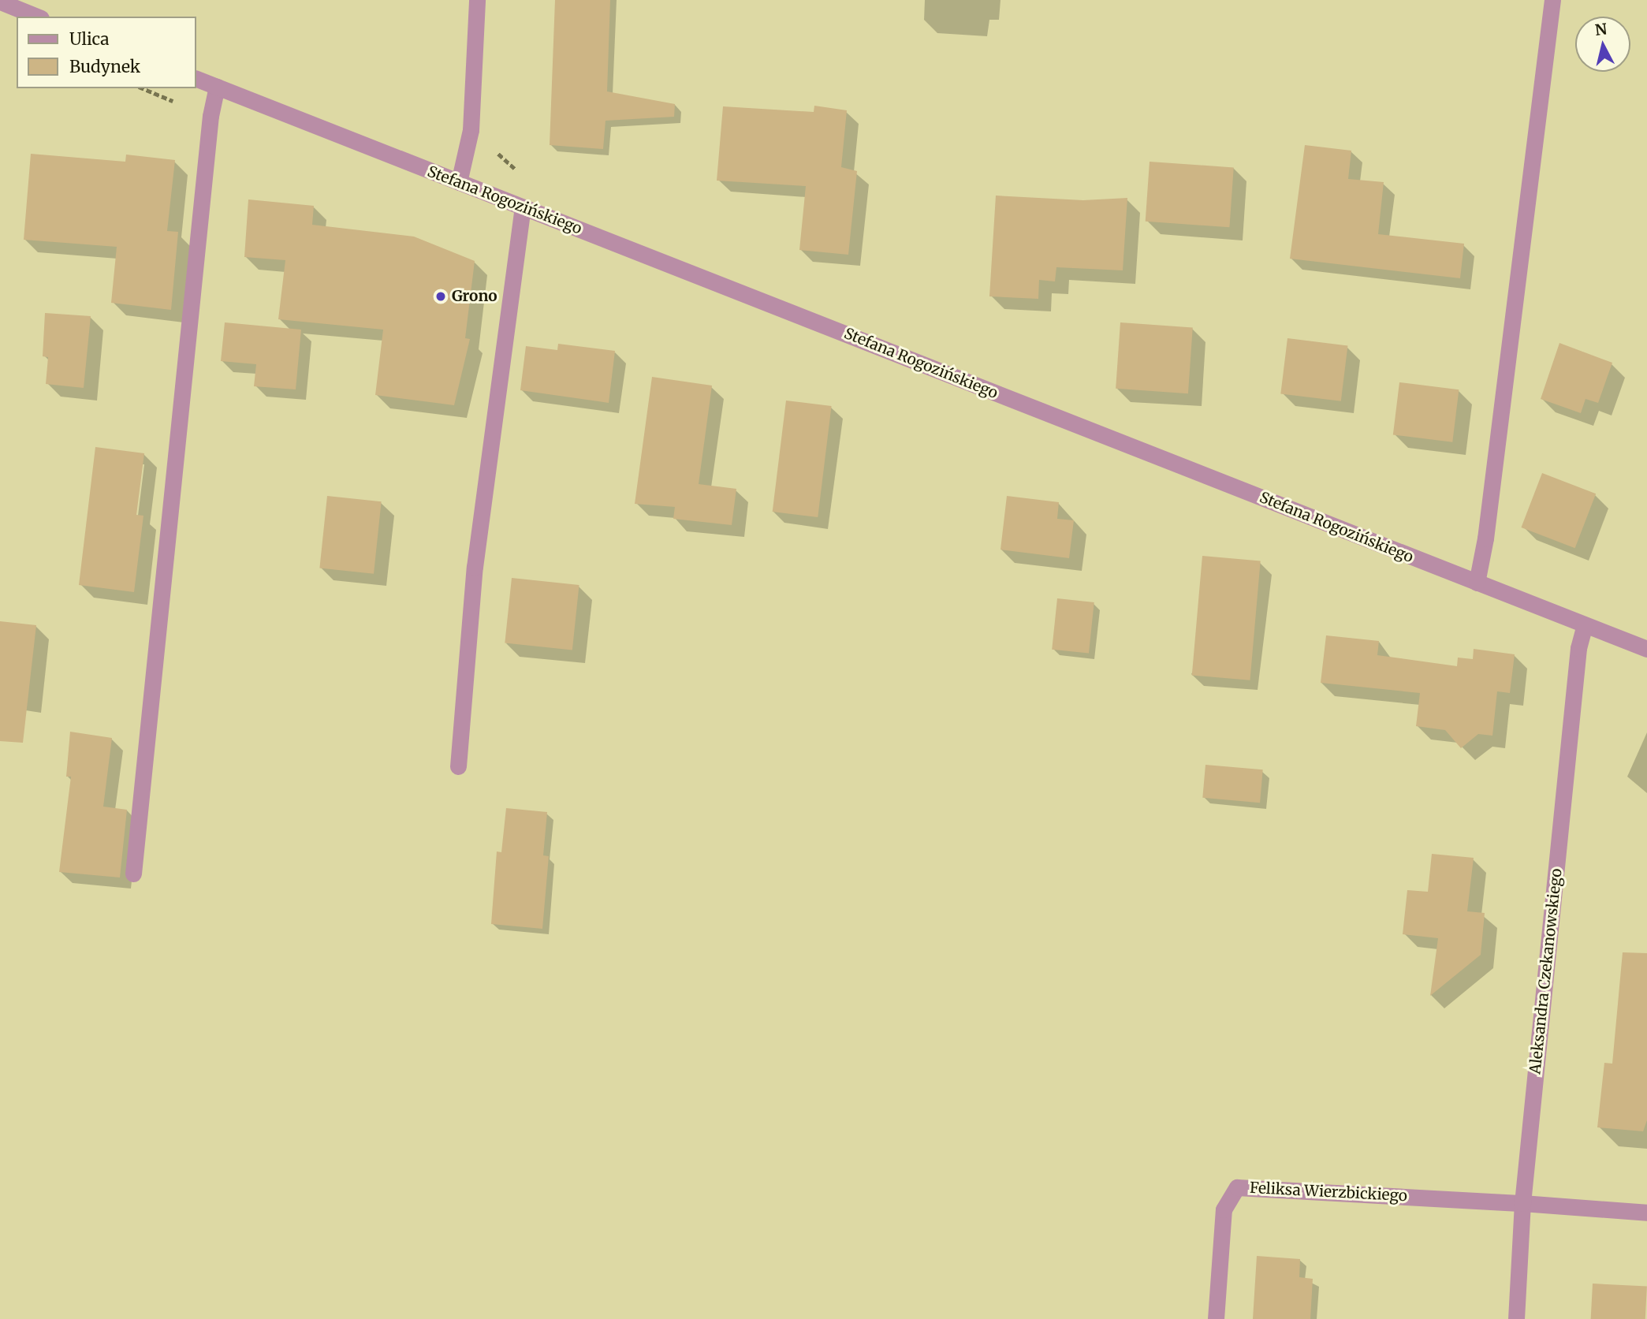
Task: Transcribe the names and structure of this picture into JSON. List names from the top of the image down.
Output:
{
  "streets": {
    "street": ["Stefana Rogozińskiego", "Aleksandra Czekanowskiego", "Feliksa Wierzbickiego"]
  },
  "crossings": [
    ["Stefana Rogozińskiego", "Aleksandra Czekanowskiego"],
    ["Aleksandra Czekanowskiego", "Feliksa Wierzbickiego"]
  ],
  "places": ["Grono"],
  "legend": ["Ulica", "Budynek"],
  "north": "top"
}
